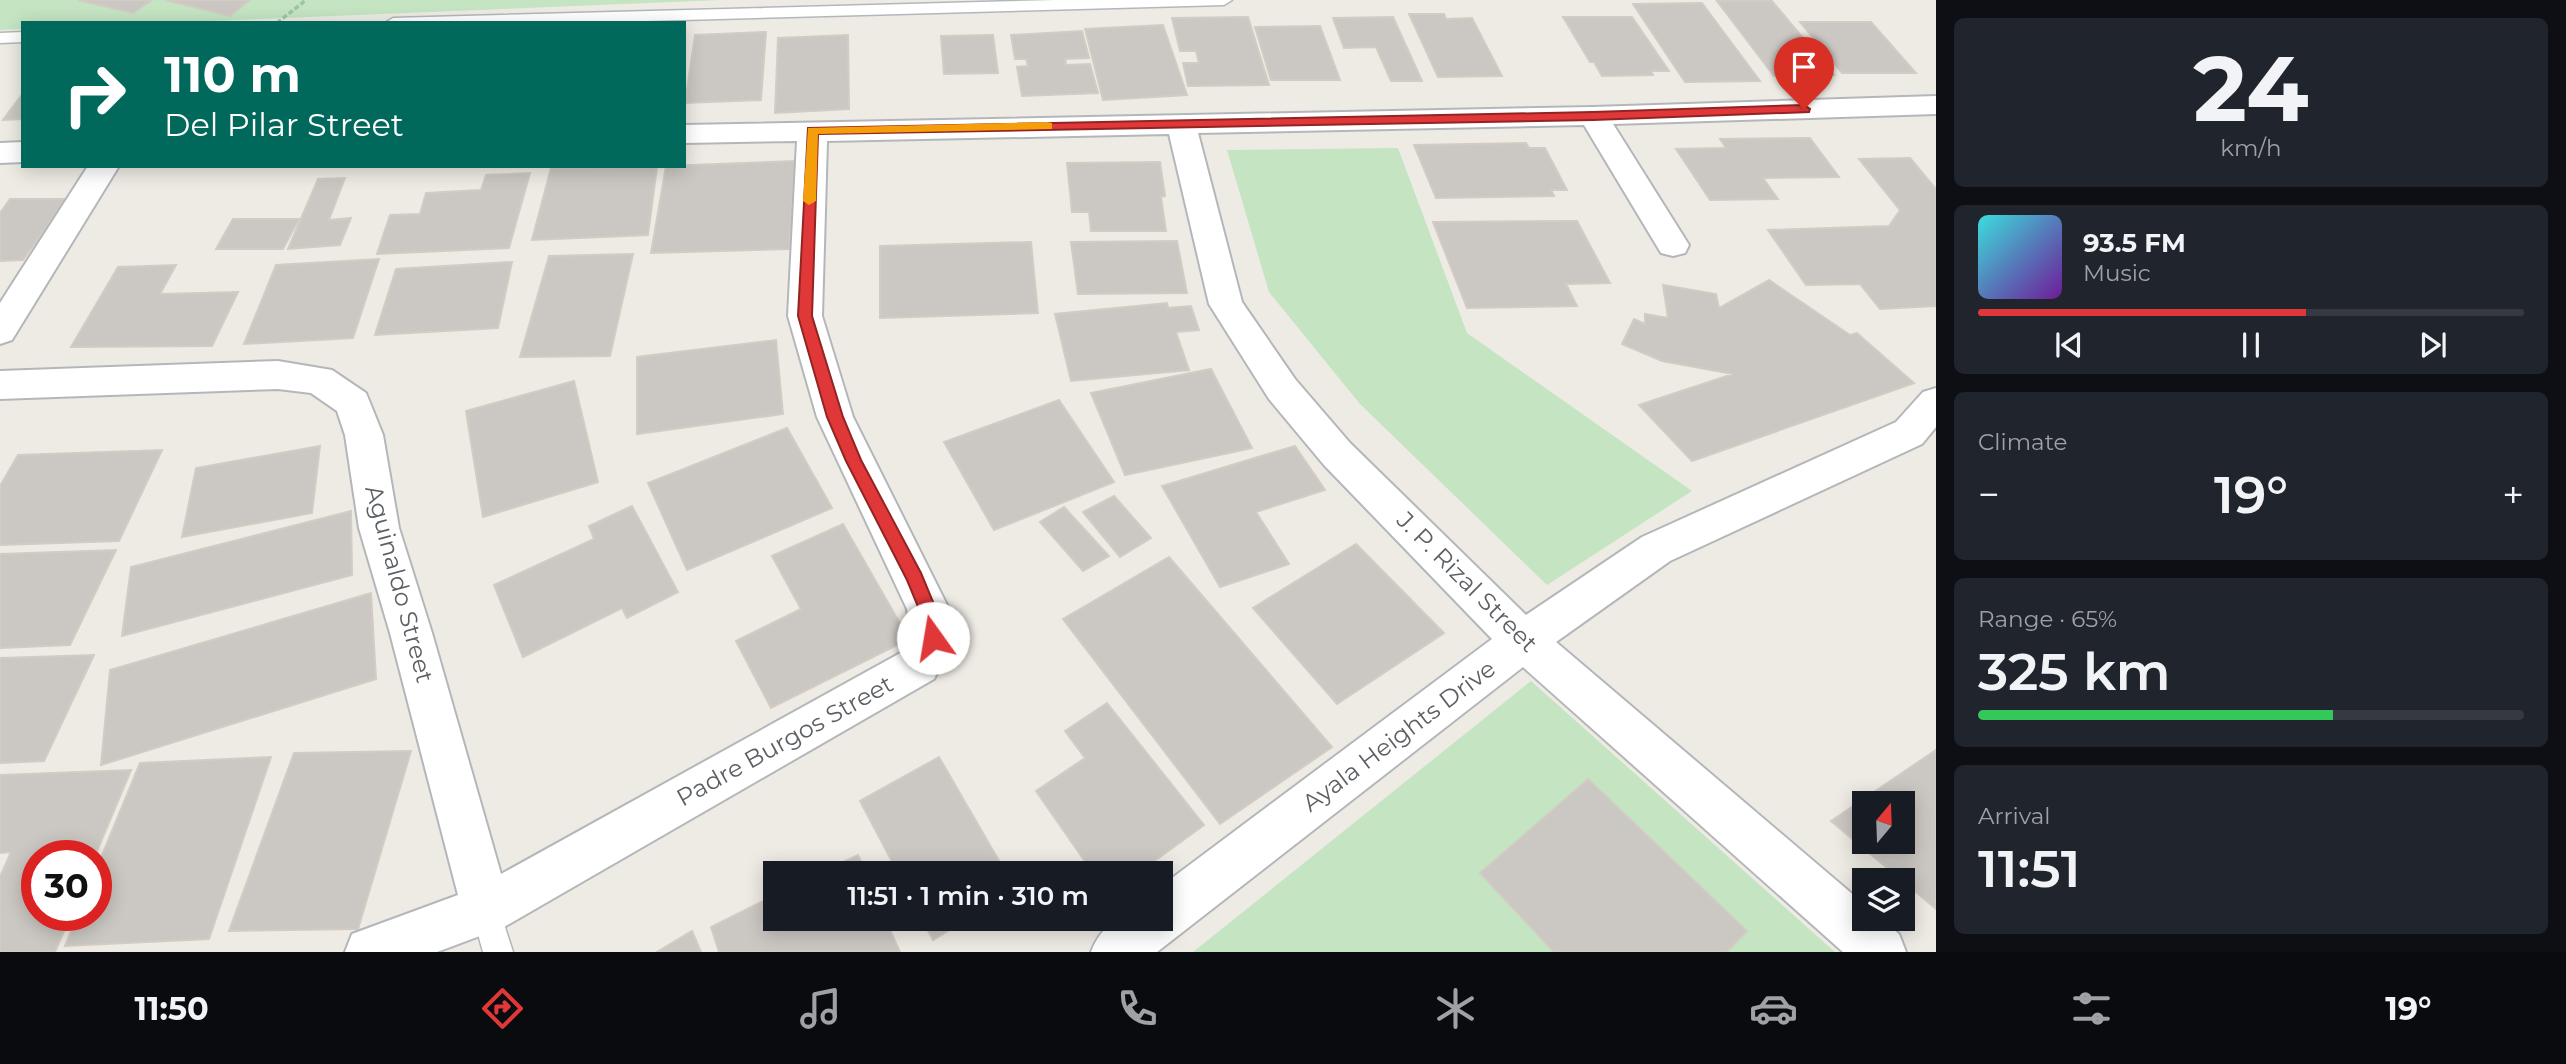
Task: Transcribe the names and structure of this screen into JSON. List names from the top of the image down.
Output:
{
  "streets": {
    "street": [
      "J. P. Rizal Street",
      "Aguinaldo Street",
      "Ayala Heights Drive",
      "Padre Burgos Street"
    ]
  },
  "crossings": [
    ["J. P. Rizal Street", "Ayala Heights Drive"],
    ["Aguinaldo Street", "Padre Burgos Street"]
  ],
  "north": "top",
  "page": {
    "tile": [
      ["24", "km/h"],
      "Climate",
      ["Range · 65%", "325 km"],
      ["Arrival", "11:51"]
    ],
    "turn": ["110 m", "Del Pilar Street"],
    "song": ["93.5 FM", "Music"],
    "heat": ["−", "19°", "+"],
    "limit": "30",
    "trip": "11:51 · 1 min · 310 m",
    "tabs": ["11:50", "19°"]
  }
}
